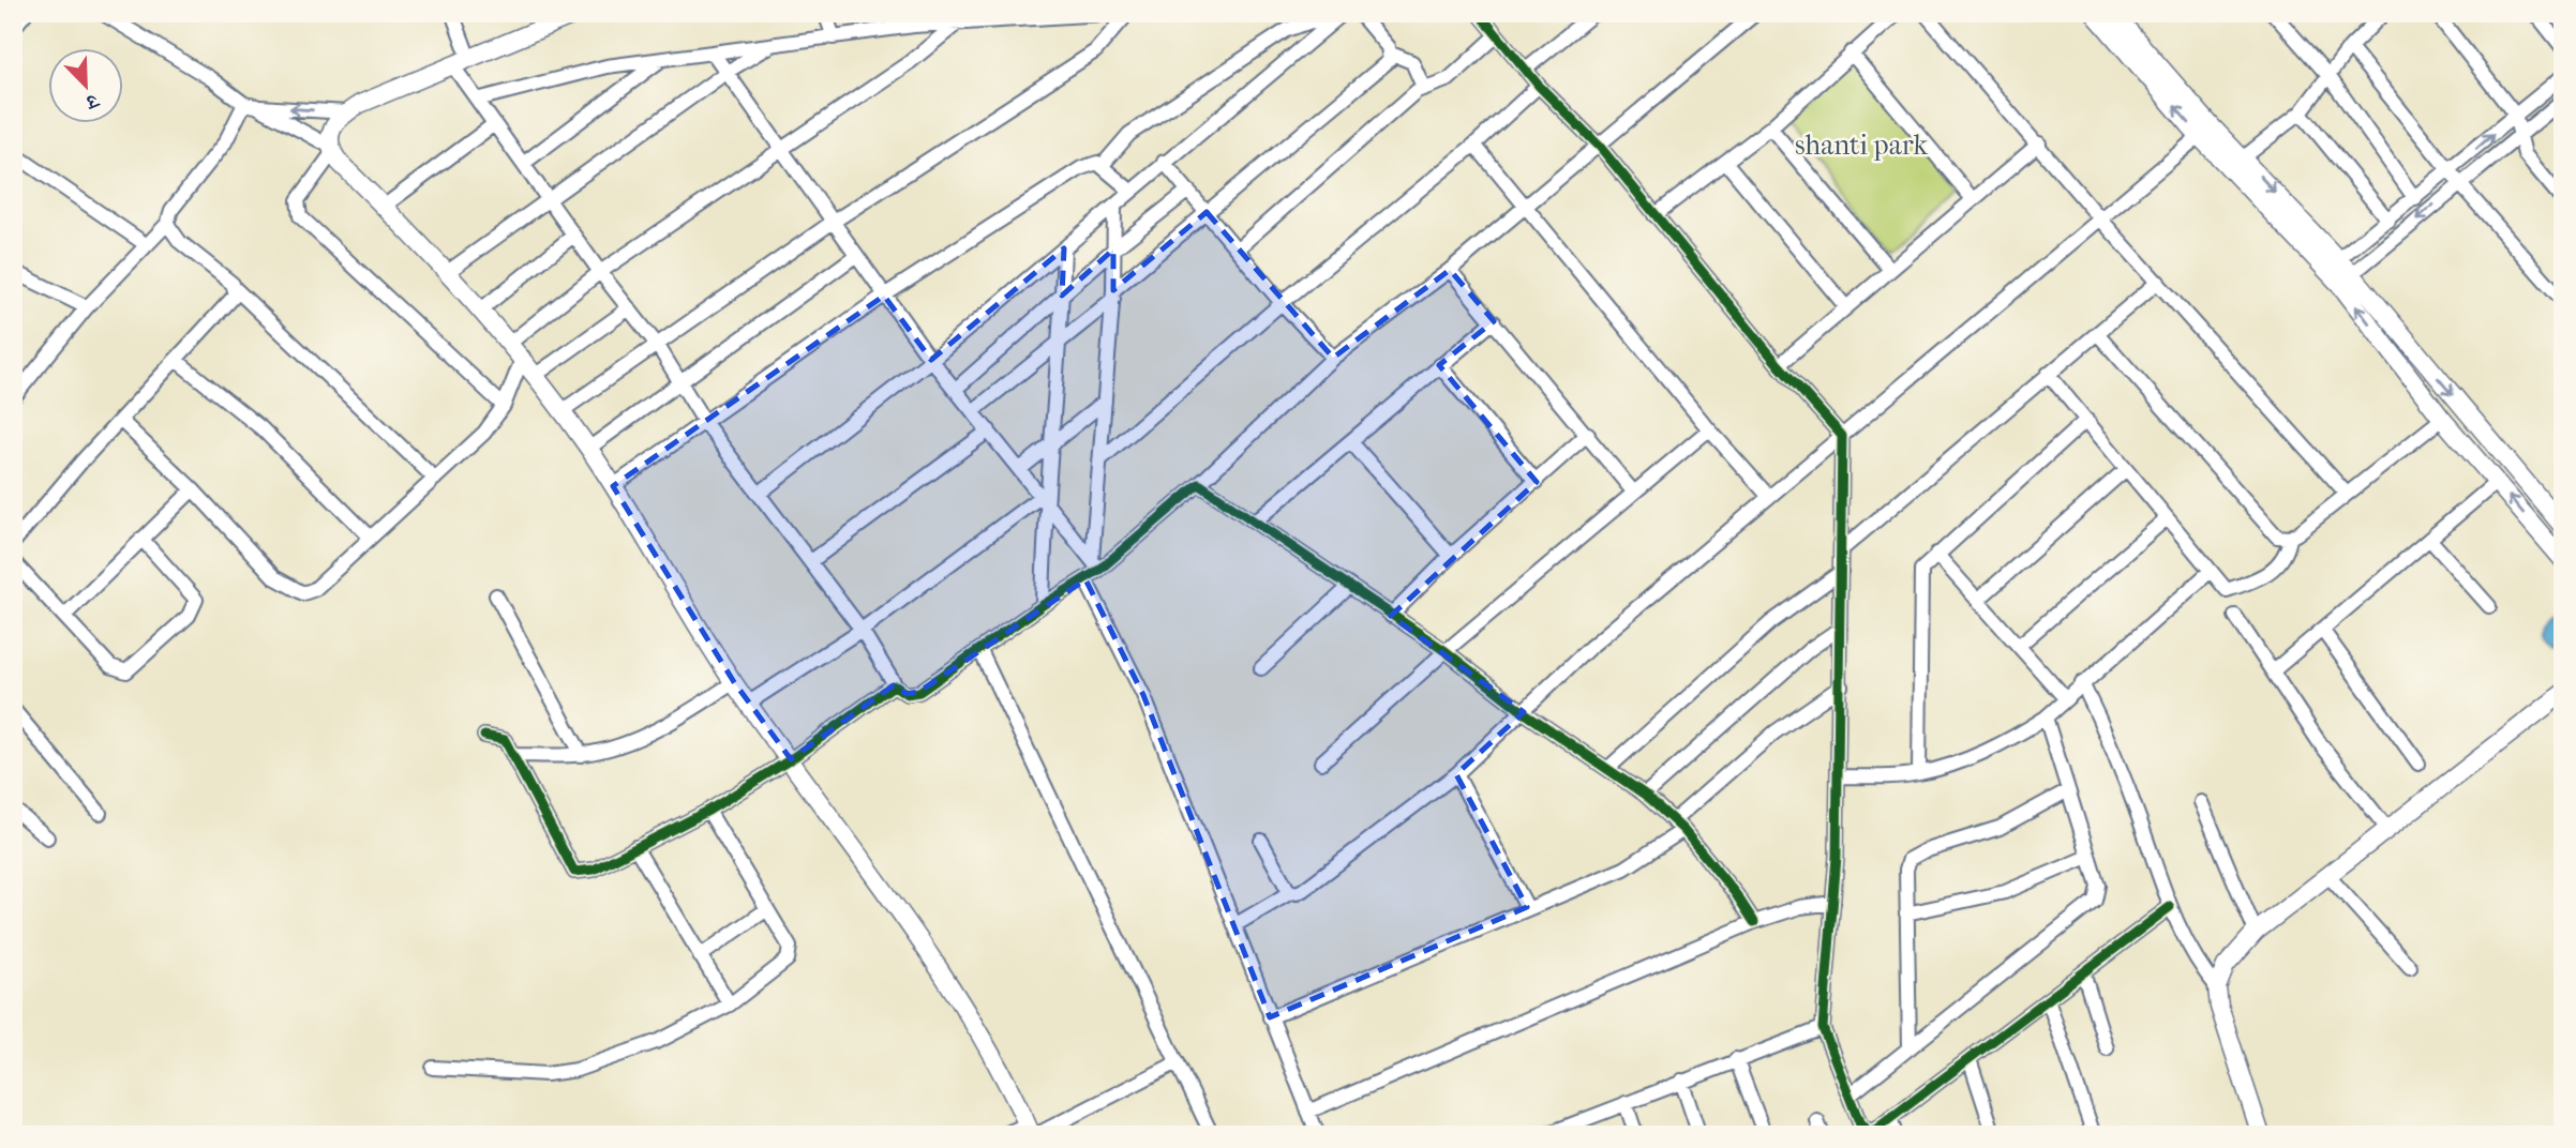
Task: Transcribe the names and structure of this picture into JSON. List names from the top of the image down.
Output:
{
  "parks": ["shanti park"],
  "north": "bottom right"
}
